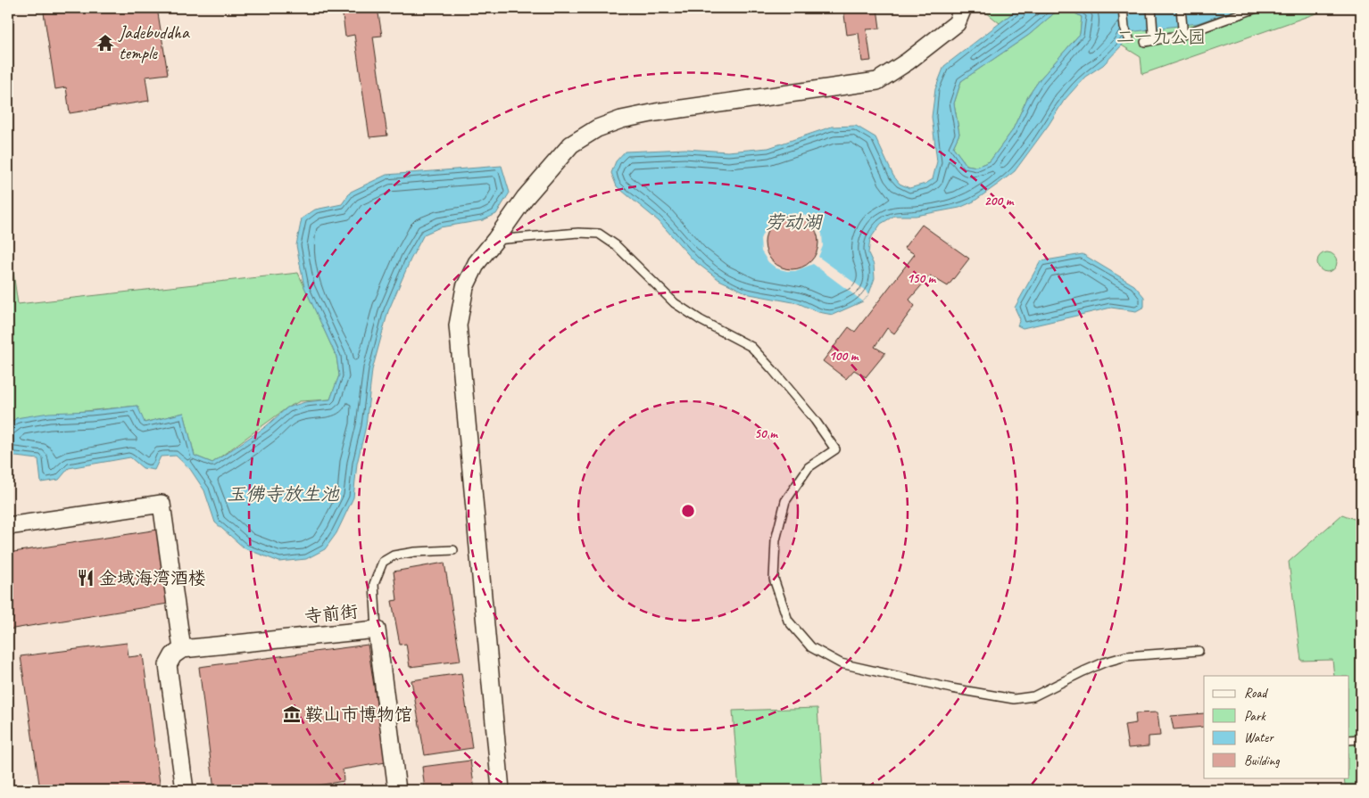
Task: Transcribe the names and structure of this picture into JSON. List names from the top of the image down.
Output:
{
  "streets": {
    "street": ["寺前街"]
  },
  "water": ["劳动湖", "玉佛寺放生池"],
  "parks": ["二一九公园"],
  "places": {
    "temple": ["Jadebuddha temple"],
    "restaurant": ["金域海湾酒楼"],
    "museum": ["鞍山市博物馆"]
  },
  "legend": [
    "Road",
    "Park",
    "Water",
    "Building"
  ],
  "rings": [
    "200 m",
    "150 m",
    "100 m",
    "50 m"
  ]
}
